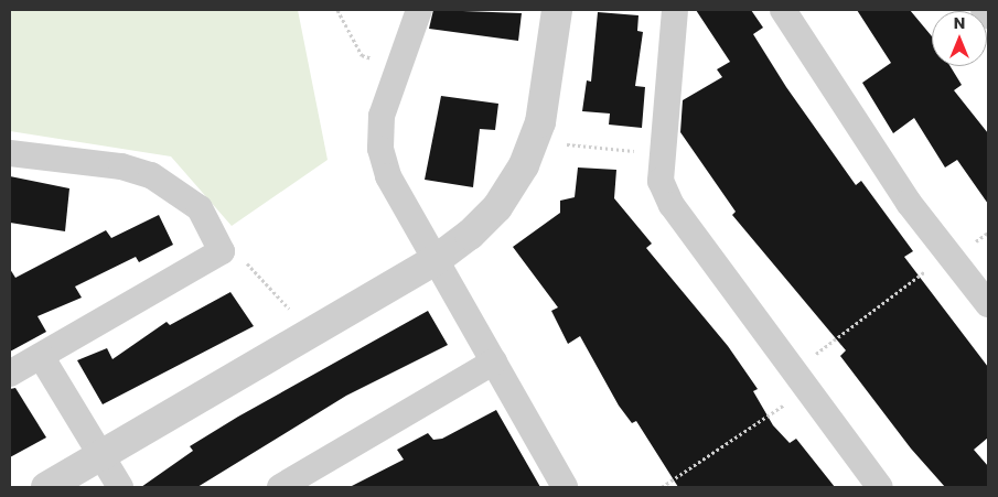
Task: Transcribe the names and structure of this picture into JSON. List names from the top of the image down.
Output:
{
  "north": "top"
}
